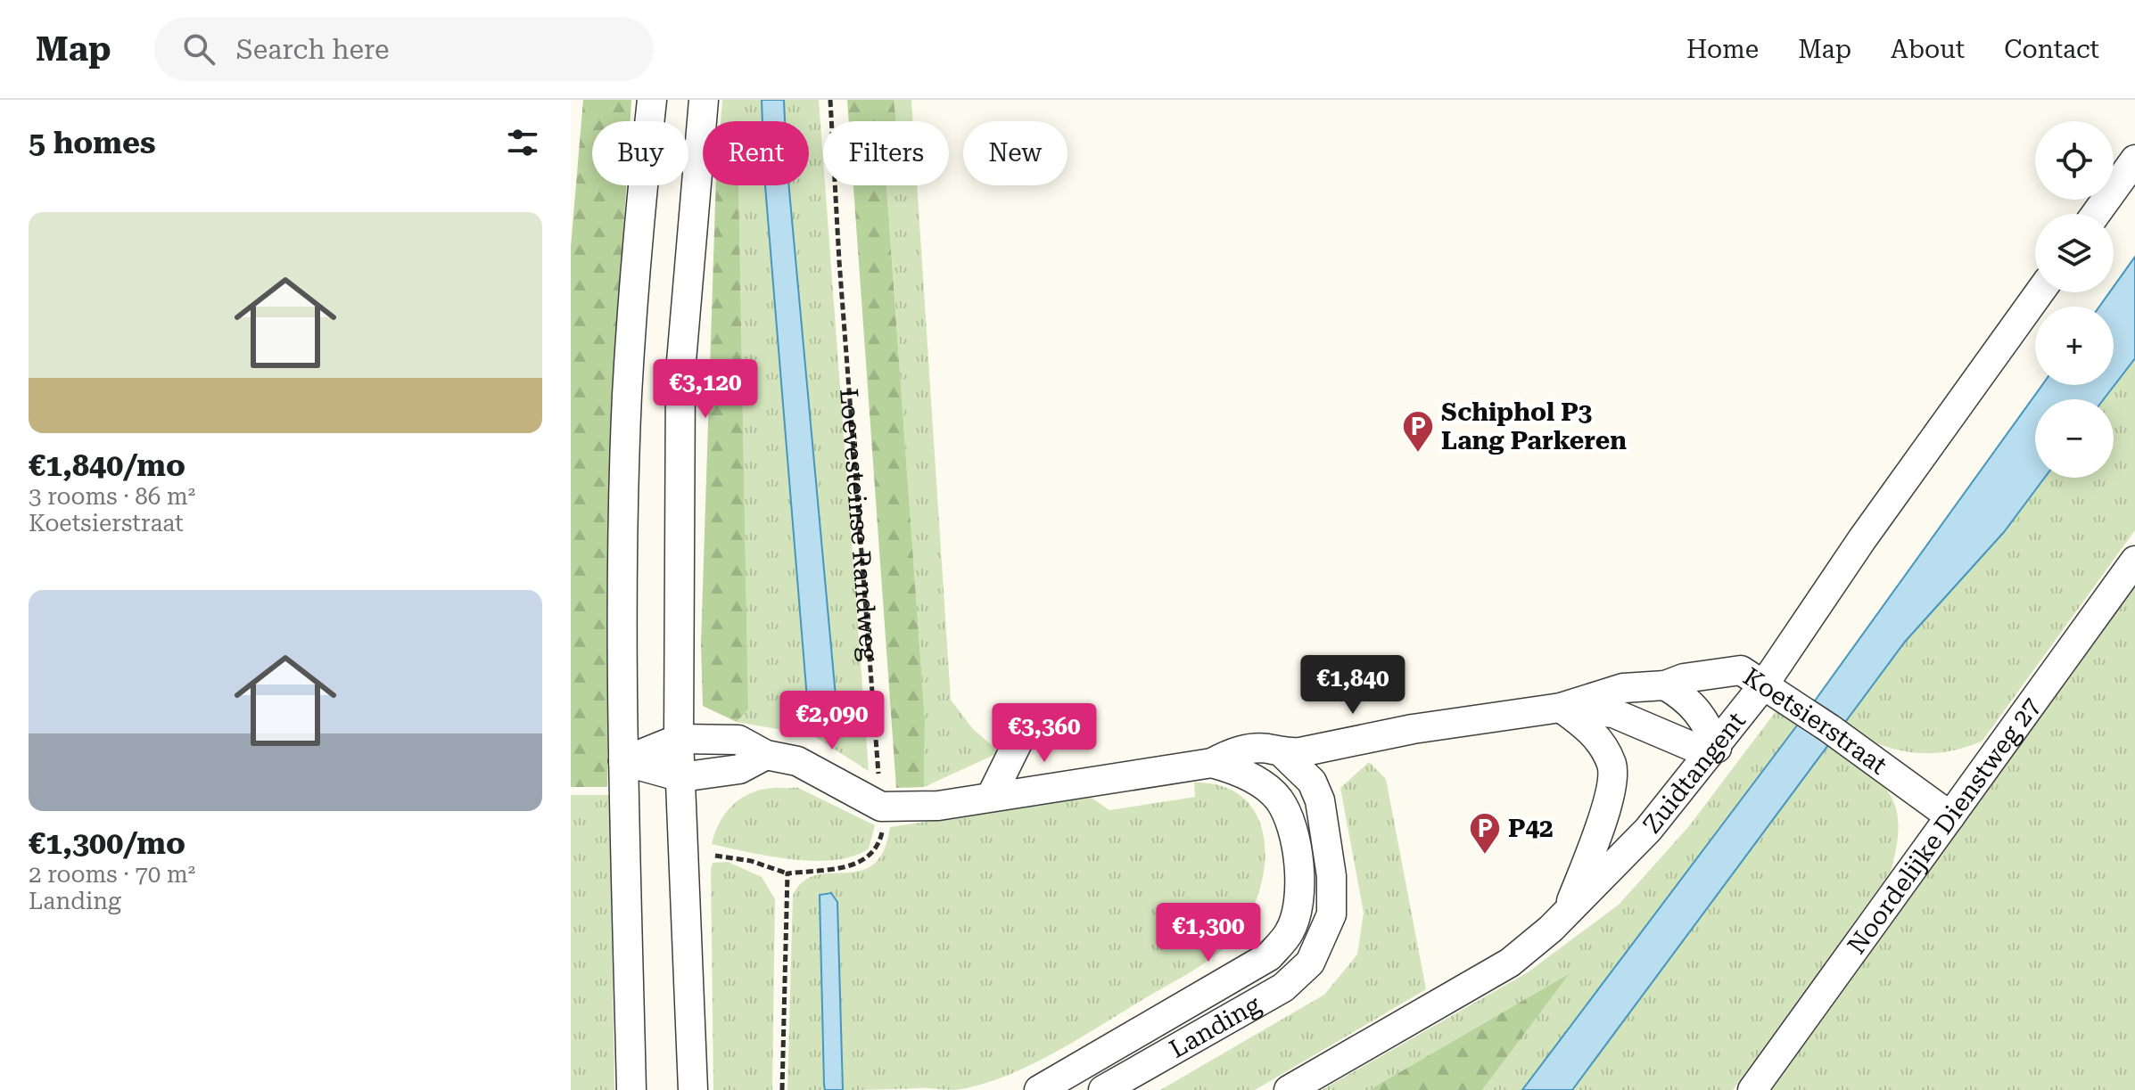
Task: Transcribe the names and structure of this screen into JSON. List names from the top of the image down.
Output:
{
  "streets": {
    "street": [
      "Koetsierstraat",
      "Zuidtangent",
      "Noordelijke Dienstweg 27",
      "Landing"
    ],
    "path": ["Loevesteinse Randweg"]
  },
  "crossings": [
    ["Loevesteinse Randweg", "Koetsierstraat"],
    ["Koetsierstraat", "Zuidtangent"],
    ["Koetsierstraat", "Noordelijke Dienstweg 27"],
    ["Koetsierstraat", "Landing"]
  ],
  "places": {
    "parking": ["Schiphol P3 Lang Parkeren", "P42"]
  },
  "page": {
    "header": "Map",
    "search": "Search here",
    "nav": [
      "Home",
      "Map",
      "About",
      "Contact"
    ],
    "heading": "5 homes",
    "map_buttons": ["+", "−"],
    "chip": [
      "Buy",
      "Rent",
      "Filters",
      "New"
    ],
    "list": [
      {
        "name": "€1,840/mo",
        "note": "3 rooms · 86 m² · Koetsierstraat"
      },
      {
        "name": "€1,300/mo",
        "note": "2 rooms · 70 m² · Landing"
      }
    ],
    "price": [
      "€3,120",
      "€1,840",
      "€2,090",
      "€3,360",
      "€1,300"
    ]
  }
}
